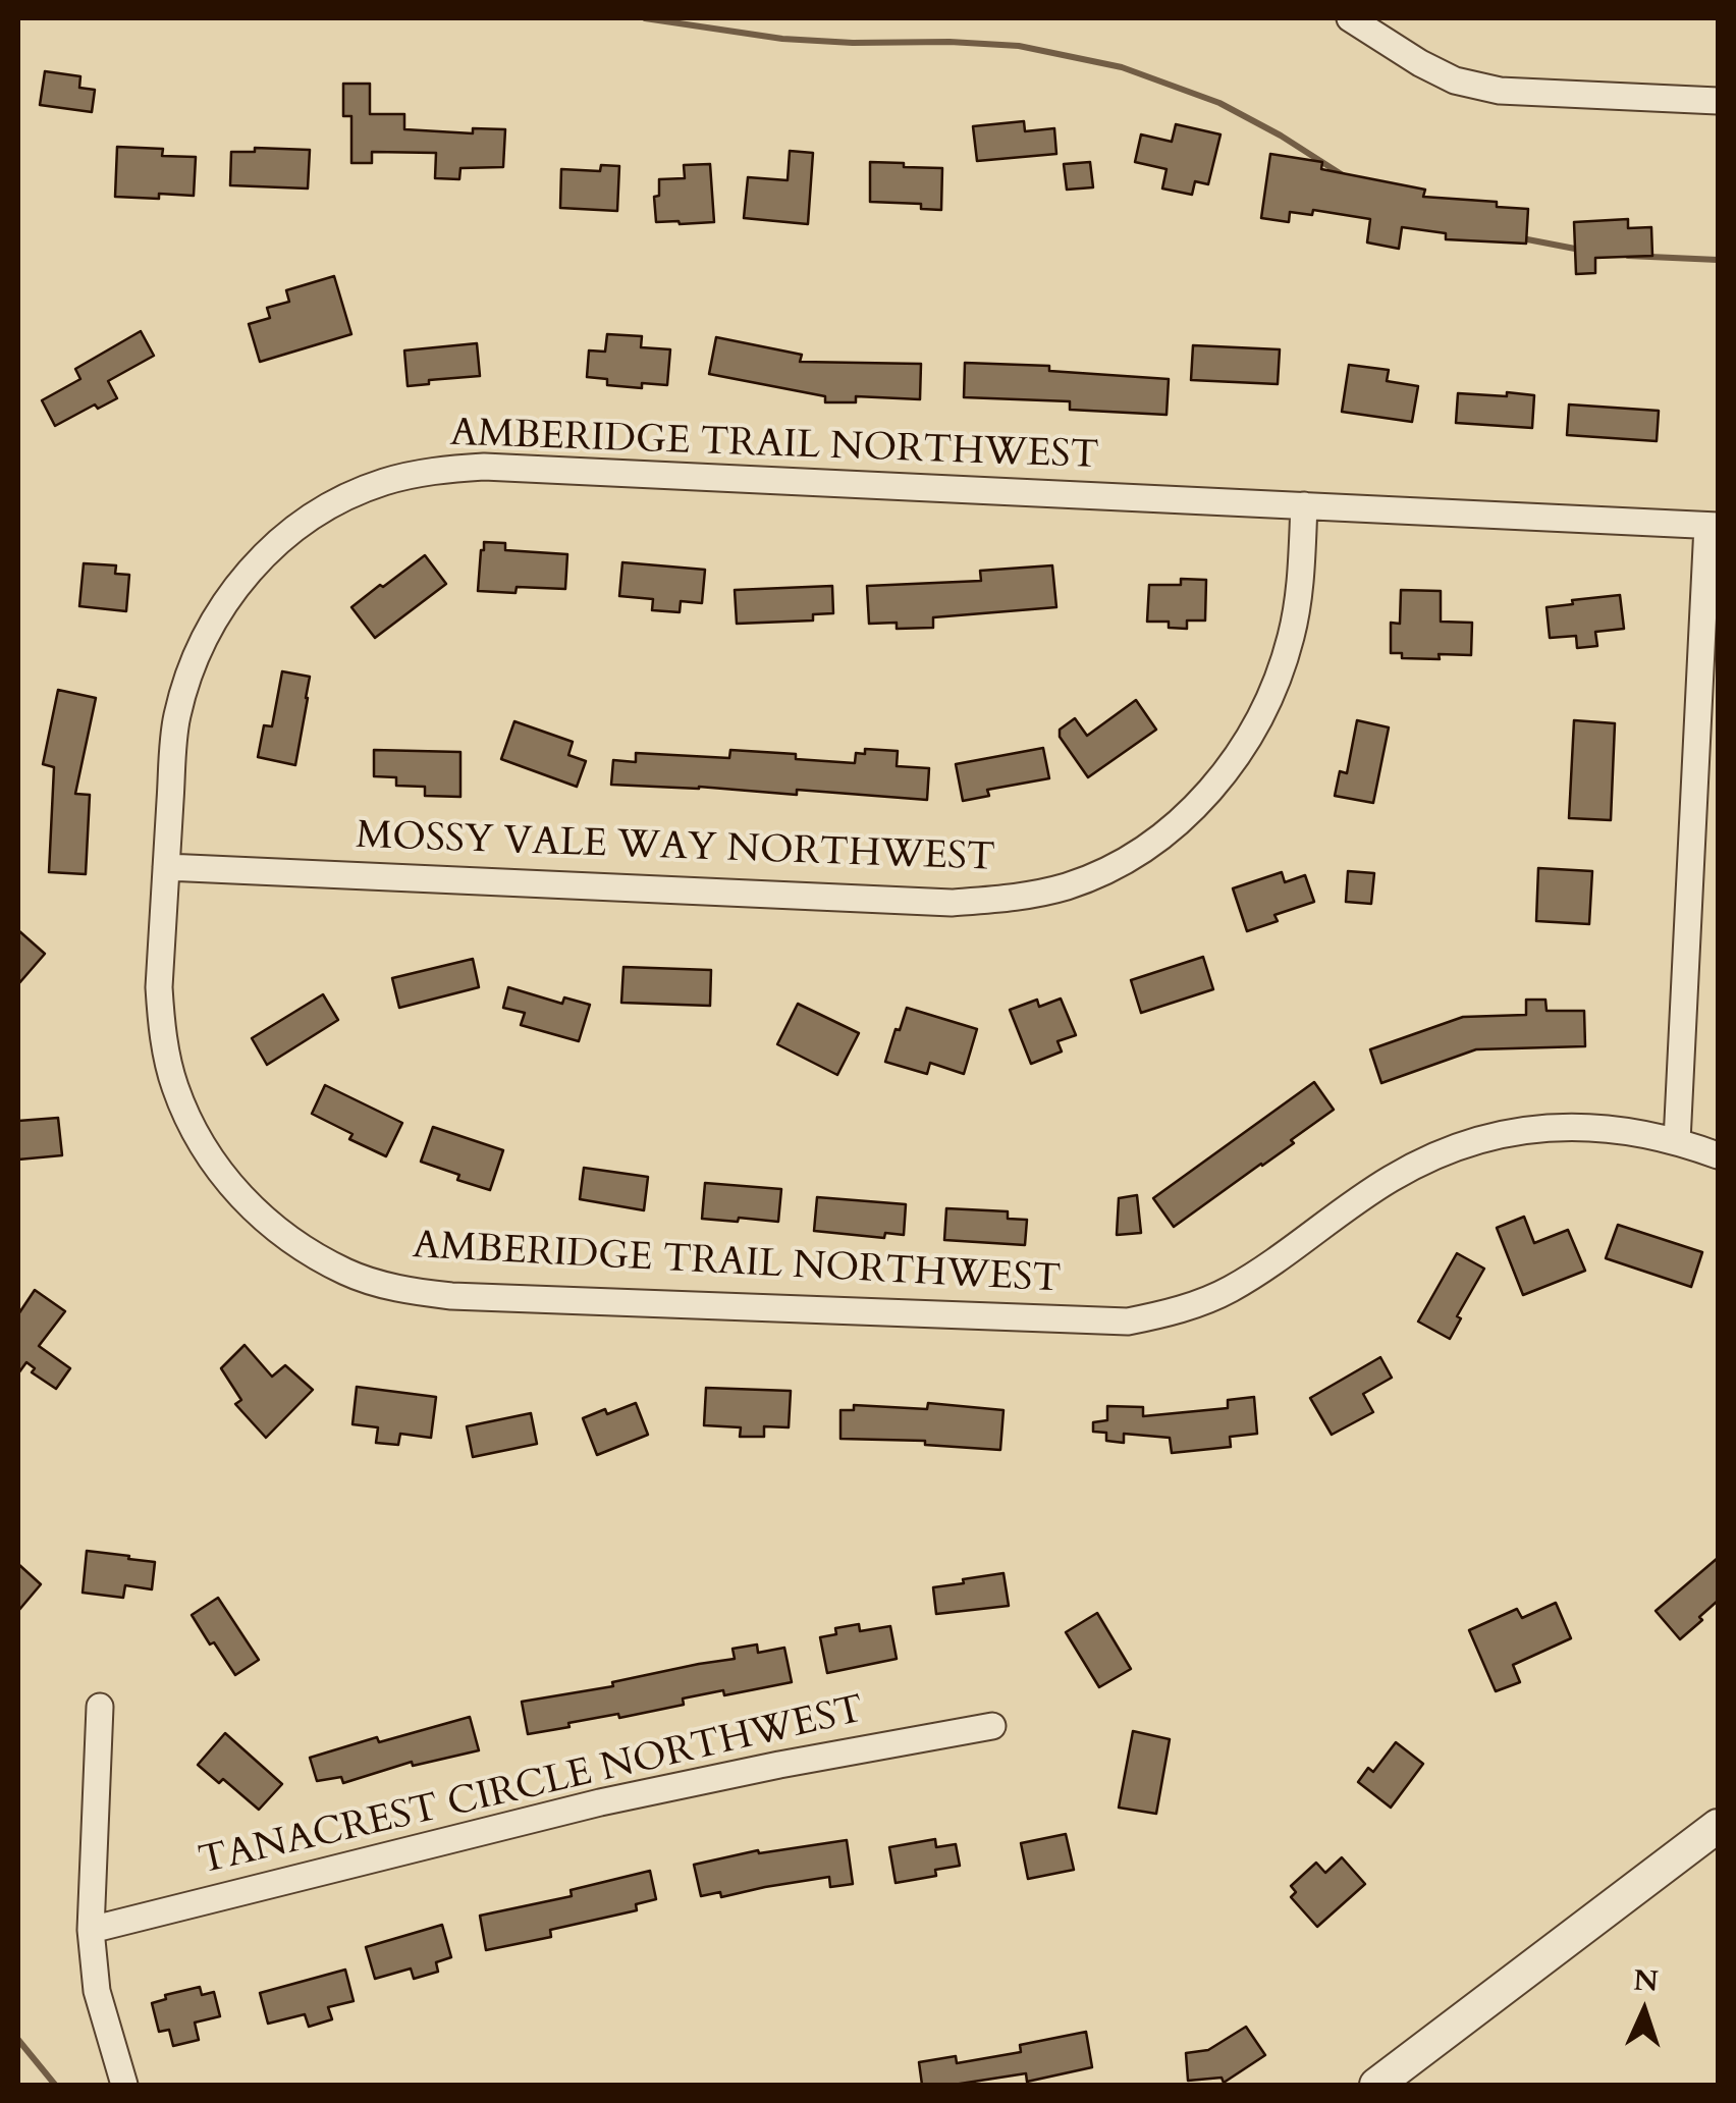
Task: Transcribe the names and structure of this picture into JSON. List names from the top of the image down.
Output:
{
  "streets": {
    "street": ["AMBERIDGE TRAIL NORTHWEST", "MOSSY VALE WAY NORTHWEST", "TANACREST CIRCLE NORTHWEST"]
  },
  "crossings": [
    ["AMBERIDGE TRAIL NORTHWEST", "MOSSY VALE WAY NORTHWEST"]
  ],
  "north": "top"
}
